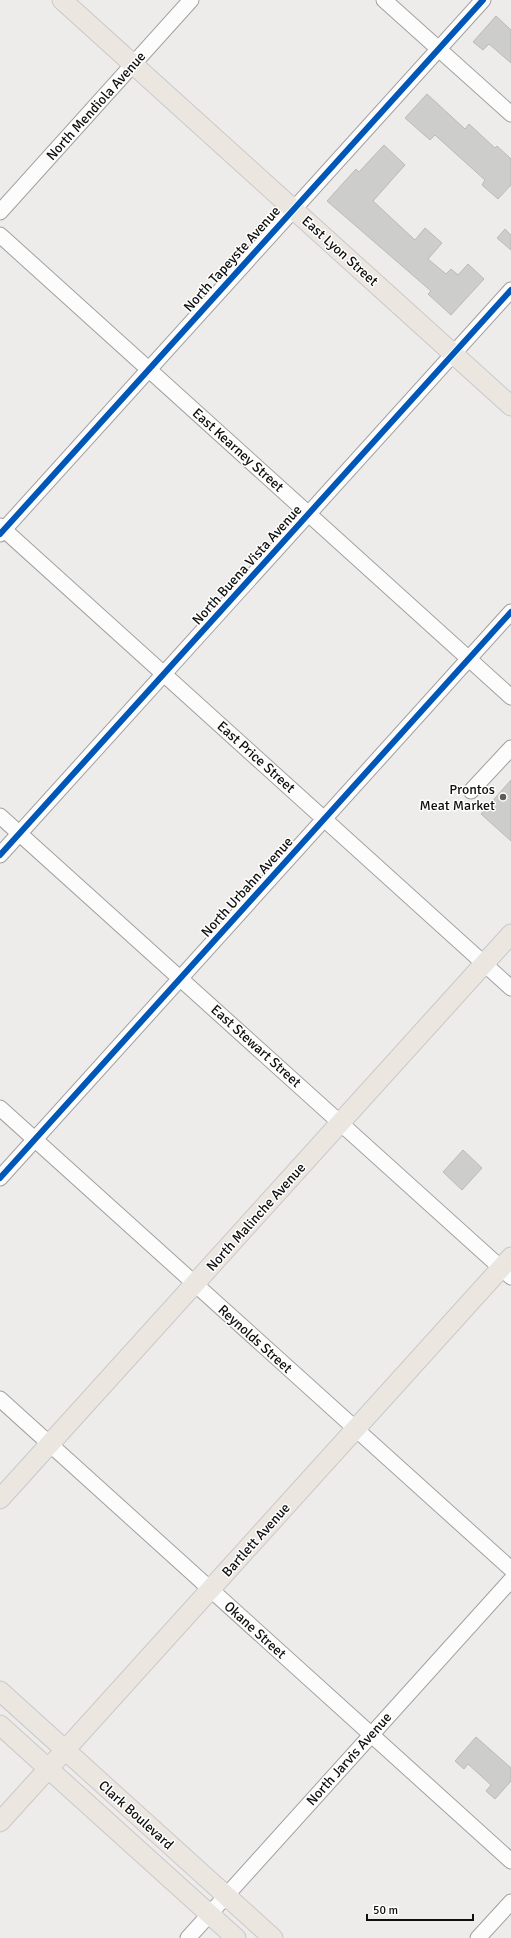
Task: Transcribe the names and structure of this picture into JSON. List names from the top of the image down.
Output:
{
  "streets": {
    "main road": [
      "East Lyon Street",
      "North Malinche Avenue",
      "Bartlett Avenue",
      "Clark Boulevard"
    ],
    "street": [
      "North Mendiola Avenue",
      "North Tapeyste Avenue",
      "East Kearney Street",
      "North Buena Vista Avenue",
      "East Price Street",
      "North Urbahn Avenue",
      "East Stewart Street",
      "Reynolds Street",
      "Okane Street",
      "North Jarvis Avenue"
    ]
  },
  "crossings": [
    ["North Mendiola Avenue", "East Lyon Street"],
    ["East Lyon Street", "North Tapeyste Avenue"],
    ["East Lyon Street", "North Buena Vista Avenue"],
    ["North Tapeyste Avenue", "East Kearney Street"],
    ["North Tapeyste Avenue", "East Price Street"],
    ["East Kearney Street", "North Buena Vista Avenue"],
    ["East Kearney Street", "North Urbahn Avenue"],
    ["North Buena Vista Avenue", "East Price Street"],
    ["North Buena Vista Avenue", "East Stewart Street"],
    ["East Price Street", "North Urbahn Avenue"],
    ["East Price Street", "North Malinche Avenue"],
    ["North Urbahn Avenue", "East Stewart Street"],
    ["North Urbahn Avenue", "Reynolds Street"],
    ["East Stewart Street", "North Malinche Avenue"],
    ["East Stewart Street", "Bartlett Avenue"],
    ["North Malinche Avenue", "Reynolds Street"],
    ["North Malinche Avenue", "Okane Street"],
    ["Reynolds Street", "Bartlett Avenue"],
    ["Bartlett Avenue", "Okane Street"],
    ["Bartlett Avenue", "Clark Boulevard"],
    ["Okane Street", "North Jarvis Avenue"],
    ["North Jarvis Avenue", "Clark Boulevard"]
  ],
  "places": ["Prontos Meat Market"],
  "scale_bar": "50 m"
}
